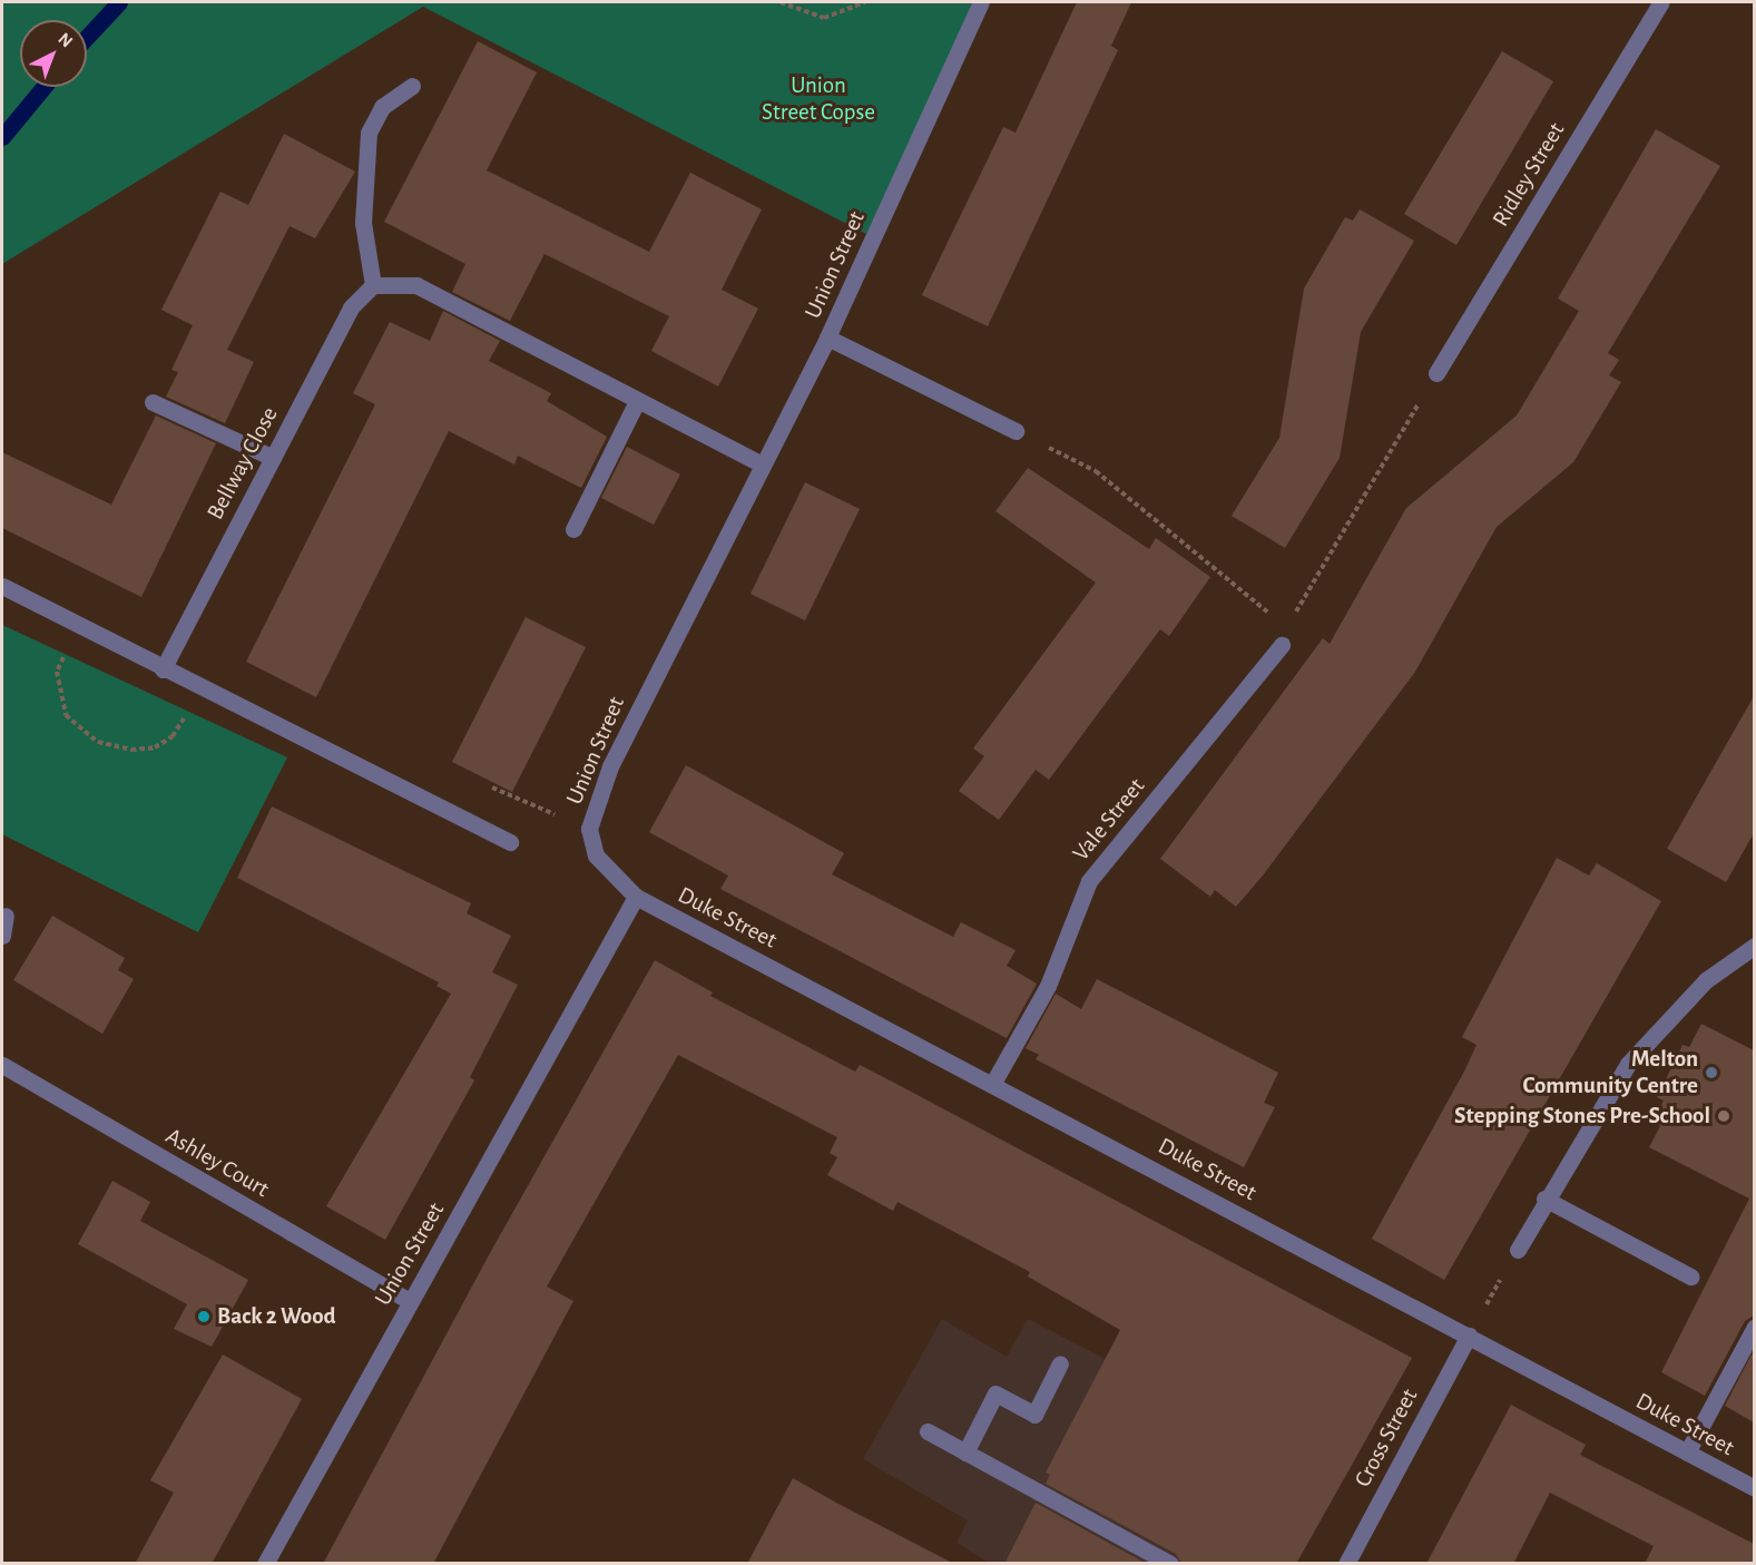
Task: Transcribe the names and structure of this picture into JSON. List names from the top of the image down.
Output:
{
  "streets": {
    "street": [
      "Ridley Street",
      "Union Street",
      "Bellway Close",
      "Vale Street",
      "Duke Street",
      "Ashley Court",
      "Cross Street"
    ]
  },
  "crossings": [
    ["Union Street", "Duke Street"],
    ["Union Street", "Ashley Court"],
    ["Vale Street", "Duke Street"],
    ["Duke Street", "Cross Street"]
  ],
  "parks": ["Union Street Copse"],
  "places": ["Melton Community Centre", "Stepping Stones Pre-School", "Back 2 Wood"],
  "north": "top right"
}
